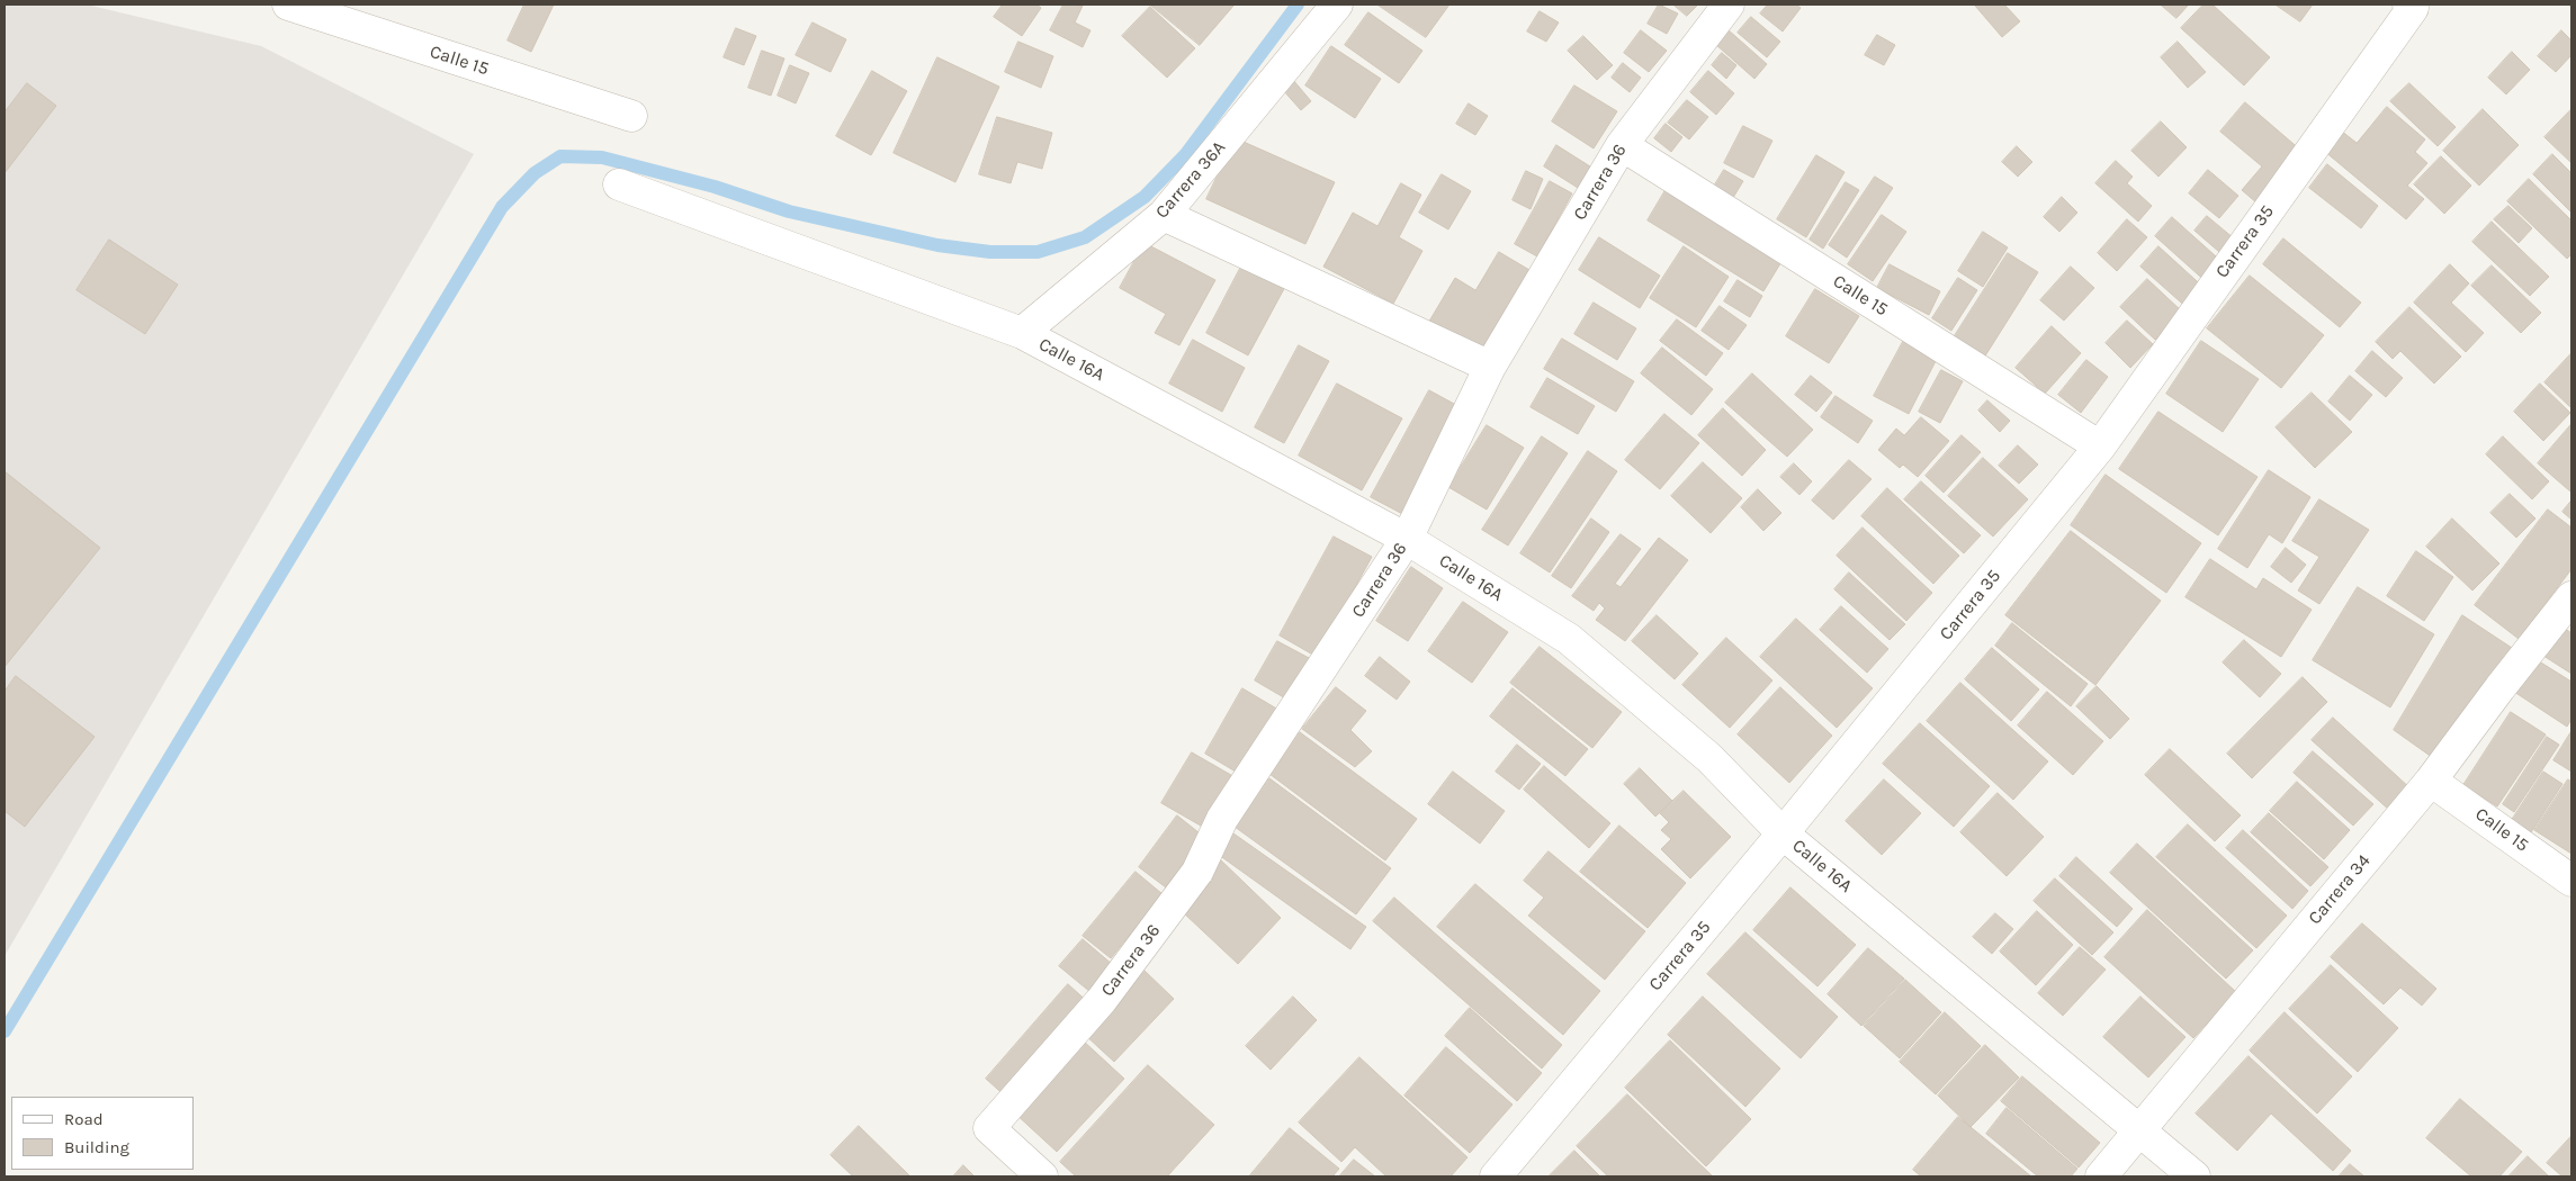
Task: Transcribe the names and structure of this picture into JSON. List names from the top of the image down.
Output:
{
  "streets": {
    "street": [
      "Calle 15",
      "Carrera 36A",
      "Carrera 36",
      "Carrera 35",
      "Calle 16A",
      "Carrera 34"
    ]
  },
  "crossings": [
    ["Calle 15", "Carrera 36"],
    ["Calle 15", "Carrera 35"],
    ["Calle 15", "Carrera 34"],
    ["Carrera 36A", "Calle 16A"],
    ["Carrera 36", "Calle 16A"],
    ["Carrera 35", "Calle 16A"],
    ["Calle 16A", "Carrera 34"]
  ],
  "legend": ["Road", "Building"]
}
